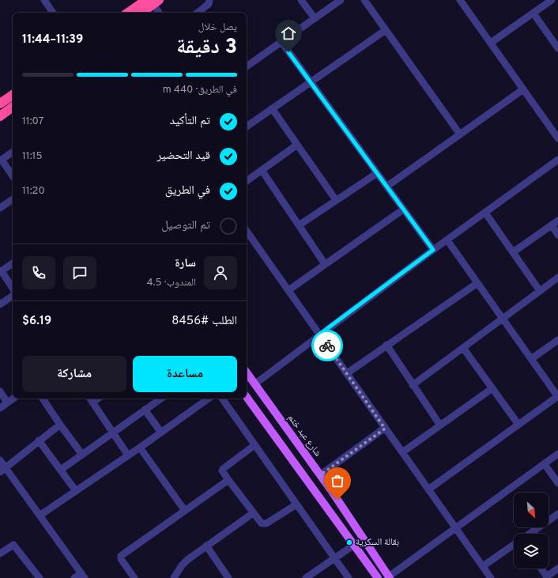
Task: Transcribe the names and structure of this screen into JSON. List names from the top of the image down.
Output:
{
  "streets": {
    "main road": ["شارع عبد ختم"]
  },
  "places": ["بقالة السكرية"],
  "north": "bottom right",
  "page": {
    "heading": ["3 دقيقة", "يصل خلال", "11:39–11:44"],
    "panel": [
      "سارة",
      "المندوب · 4.5",
      "الطلب #8456",
      "$6.19"
    ],
    "bar": "في الطريق · 440 m",
    "list": [
      ["تم التأكيد", "11:07"],
      ["قيد التحضير", "11:15"],
      ["في الطريق", "11:20"],
      "تم التوصيل"
    ],
    "buttons": ["مساعدة", "مشاركة"]
  }
}
